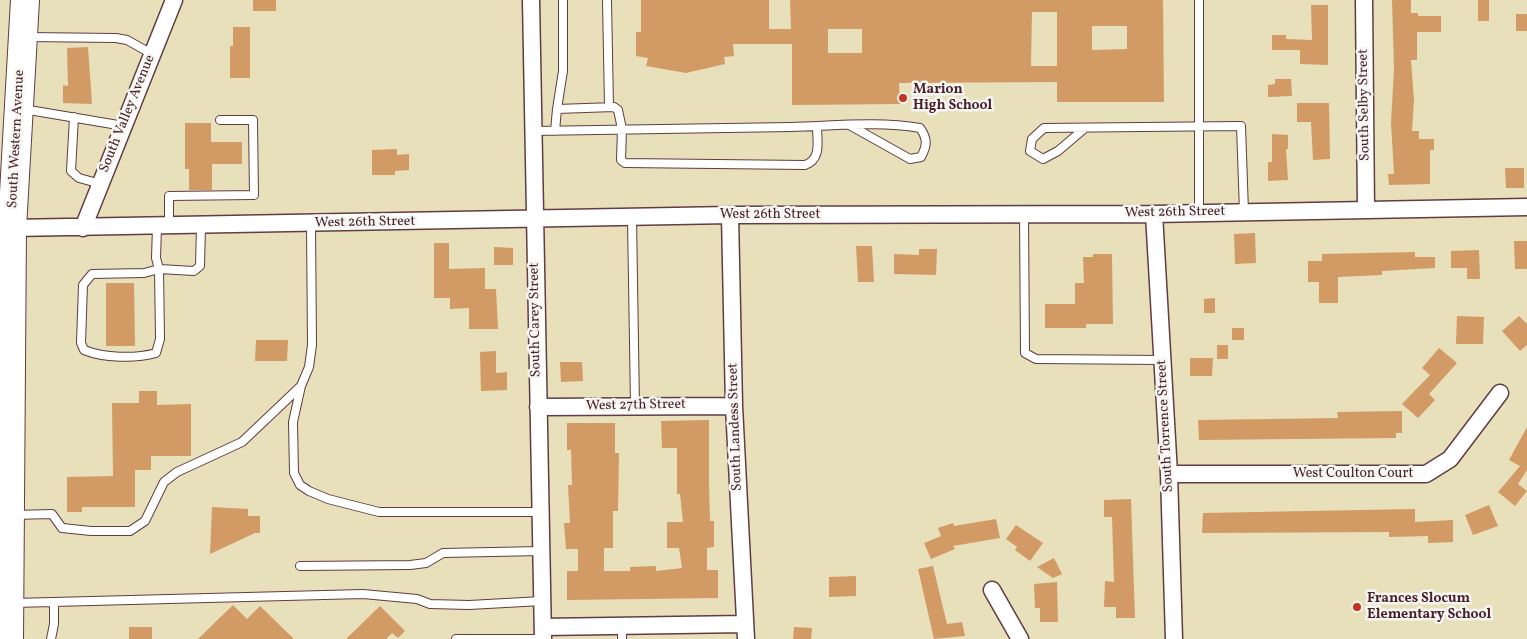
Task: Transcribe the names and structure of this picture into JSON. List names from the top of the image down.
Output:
{
  "streets": {
    "highway": ["South Western Avenue"],
    "street": [
      "South Selby Street",
      "South Valley Avenue",
      "West 26th Street",
      "South Carey Street",
      "West 27th Street",
      "South Torrence Street",
      "South Landess Street",
      "West Coulton Court"
    ]
  },
  "crossings": [
    ["South Selby Street", "West 26th Street"],
    ["South Valley Avenue", "West 26th Street"],
    ["South Western Avenue", "West 26th Street"],
    ["West 26th Street", "South Carey Street"],
    ["West 26th Street", "South Torrence Street"],
    ["West 26th Street", "South Landess Street"],
    ["South Carey Street", "West 27th Street"],
    ["West 27th Street", "South Landess Street"],
    ["South Torrence Street", "West Coulton Court"]
  ],
  "places": ["Marion High School", "Frances Slocum Elementary School"]
}
